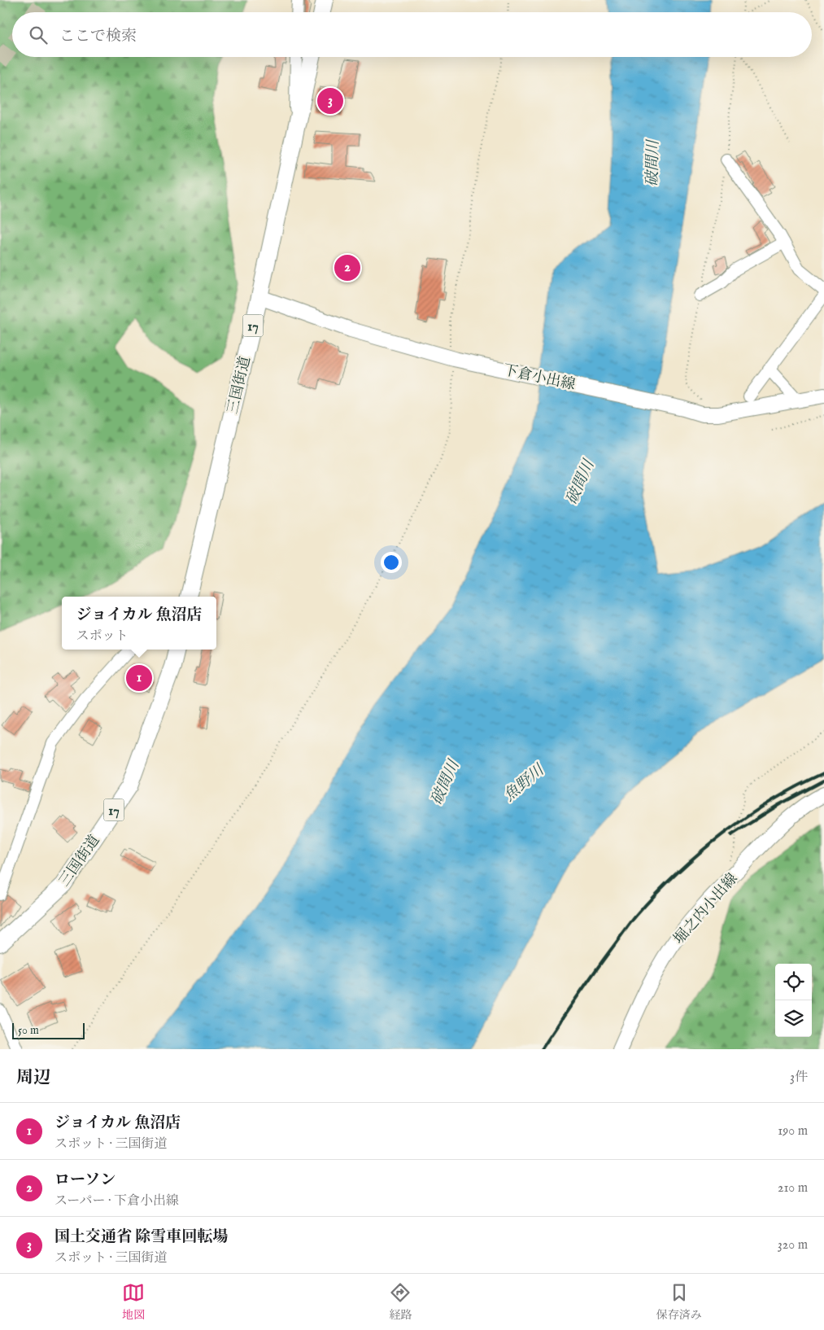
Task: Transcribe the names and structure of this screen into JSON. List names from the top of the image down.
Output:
{
  "streets": {
    "highway": ["17", "三国街道"],
    "main road": ["下倉小出線", "堀之内小出線"]
  },
  "crossings": [
    ["下倉小出線", "三国街道"]
  ],
  "water": ["破間川", "魚野川"],
  "scale_bar": "50 m",
  "page": {
    "search": "ここで検索",
    "pins": ["3", "2", "1"],
    "popup": ["ジョイカル 魚沼店", "スポット"],
    "scale": "50 m",
    "heading": ["周辺", "3件"],
    "list": [
      {
        "mark": "1",
        "name": "ジョイカル 魚沼店",
        "note": "スポット · 三国街道",
        "value": "190 m"
      },
      {
        "mark": "2",
        "name": "ローソン",
        "note": "スーパー · 下倉小出線",
        "value": "210 m"
      },
      {
        "mark": "3",
        "name": "国土交通省 除雪車回転場",
        "note": "スポット · 三国街道",
        "value": "320 m"
      }
    ],
    "nav": ["地図", "経路", "保存済み"]
  }
}
